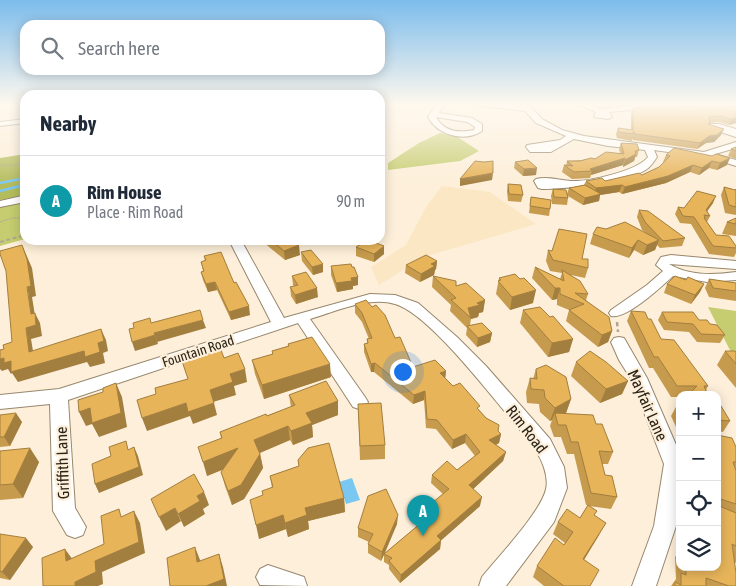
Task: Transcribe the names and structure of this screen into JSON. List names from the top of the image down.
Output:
{
  "streets": {
    "street": [
      "Fountain Road",
      "Mayfair Lane",
      "Rim Road",
      "Griffith Lane"
    ]
  },
  "crossings": [
    ["Fountain Road", "Rim Road"],
    ["Fountain Road", "Griffith Lane"]
  ],
  "page": {
    "search": "Search here",
    "heading": "Nearby",
    "list": [
      {
        "mark": "A",
        "name": "Rim House",
        "note": "Place · Rim Road",
        "value": "90 m"
      }
    ],
    "map_buttons": ["+", "−"],
    "pins": "A"
  }
}
